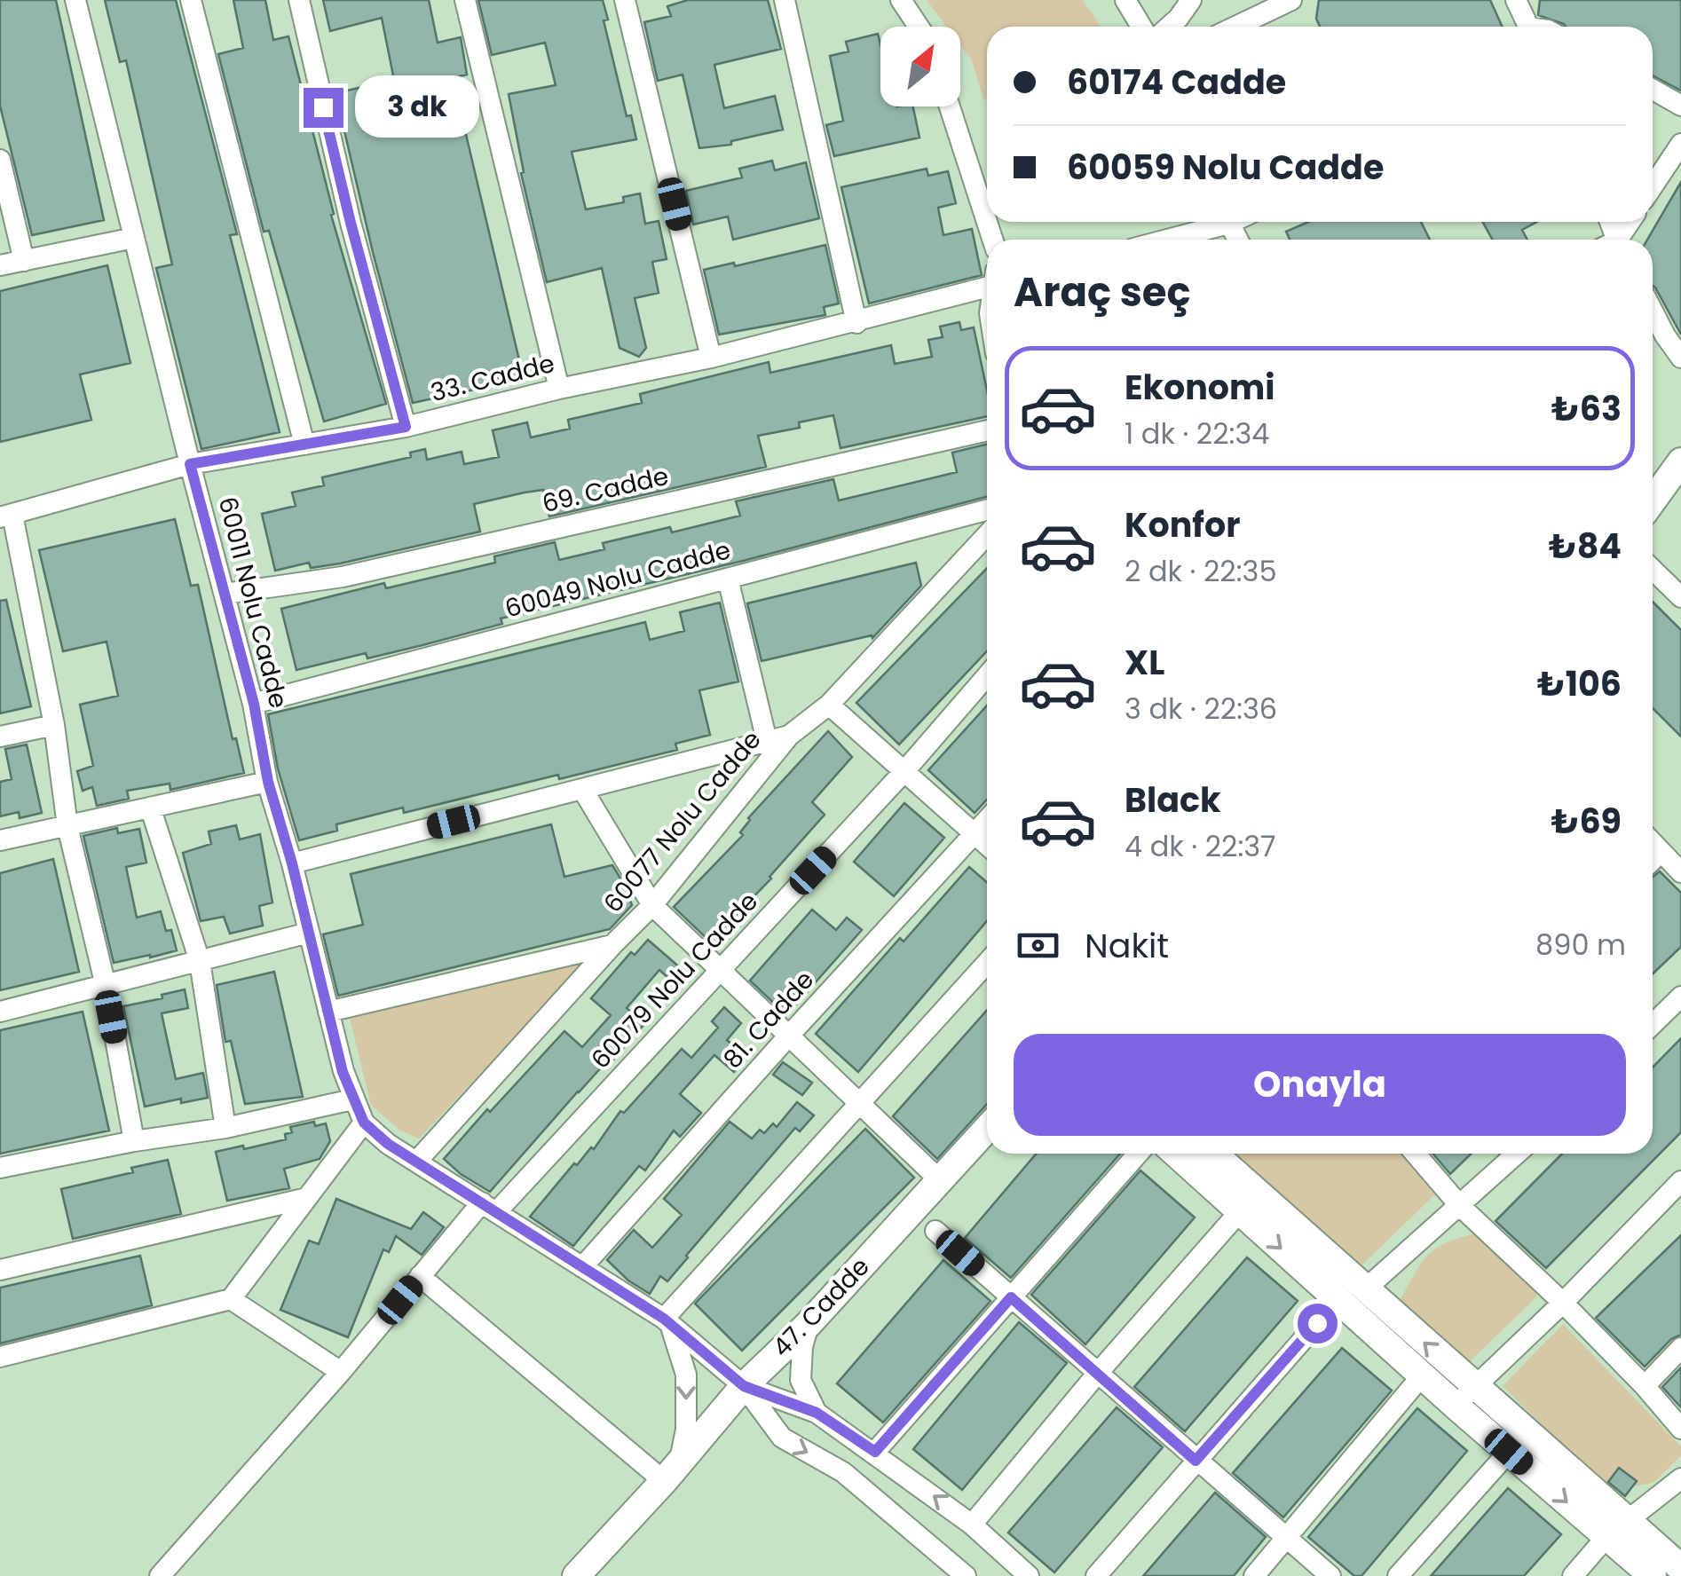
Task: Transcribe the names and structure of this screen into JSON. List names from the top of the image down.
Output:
{
  "streets": {
    "street": [
      "33. Cadde",
      "69. Cadde",
      "60049 Nolu Cadde",
      "60011 Nolu Cadde",
      "60077 Nolu Cadde",
      "60079 Nolu Cadde",
      "81. Cadde",
      "47. Cadde"
    ]
  },
  "crossings": [
    ["33. Cadde", "60011 Nolu Cadde"],
    ["69. Cadde", "60011 Nolu Cadde"],
    ["60049 Nolu Cadde", "60011 Nolu Cadde"]
  ],
  "north": "top right",
  "page": {
    "banner": ["60174 Cadde", "60059 Nolu Cadde"],
    "bubble": "3 dk",
    "heading": "Araç seç",
    "list": [
      {
        "name": "Ekonomi",
        "note": "1 dk · 22:34",
        "value": "₺63"
      },
      {
        "name": "Konfor",
        "note": "2 dk · 22:35",
        "value": "₺84"
      },
      {
        "name": "XL",
        "note": "3 dk · 22:36",
        "value": "₺106"
      },
      {
        "name": "Black",
        "note": "4 dk · 22:37",
        "value": "₺69"
      }
    ],
    "pay": ["Nakit", "890 m"],
    "buttons": "Onayla"
  }
}
